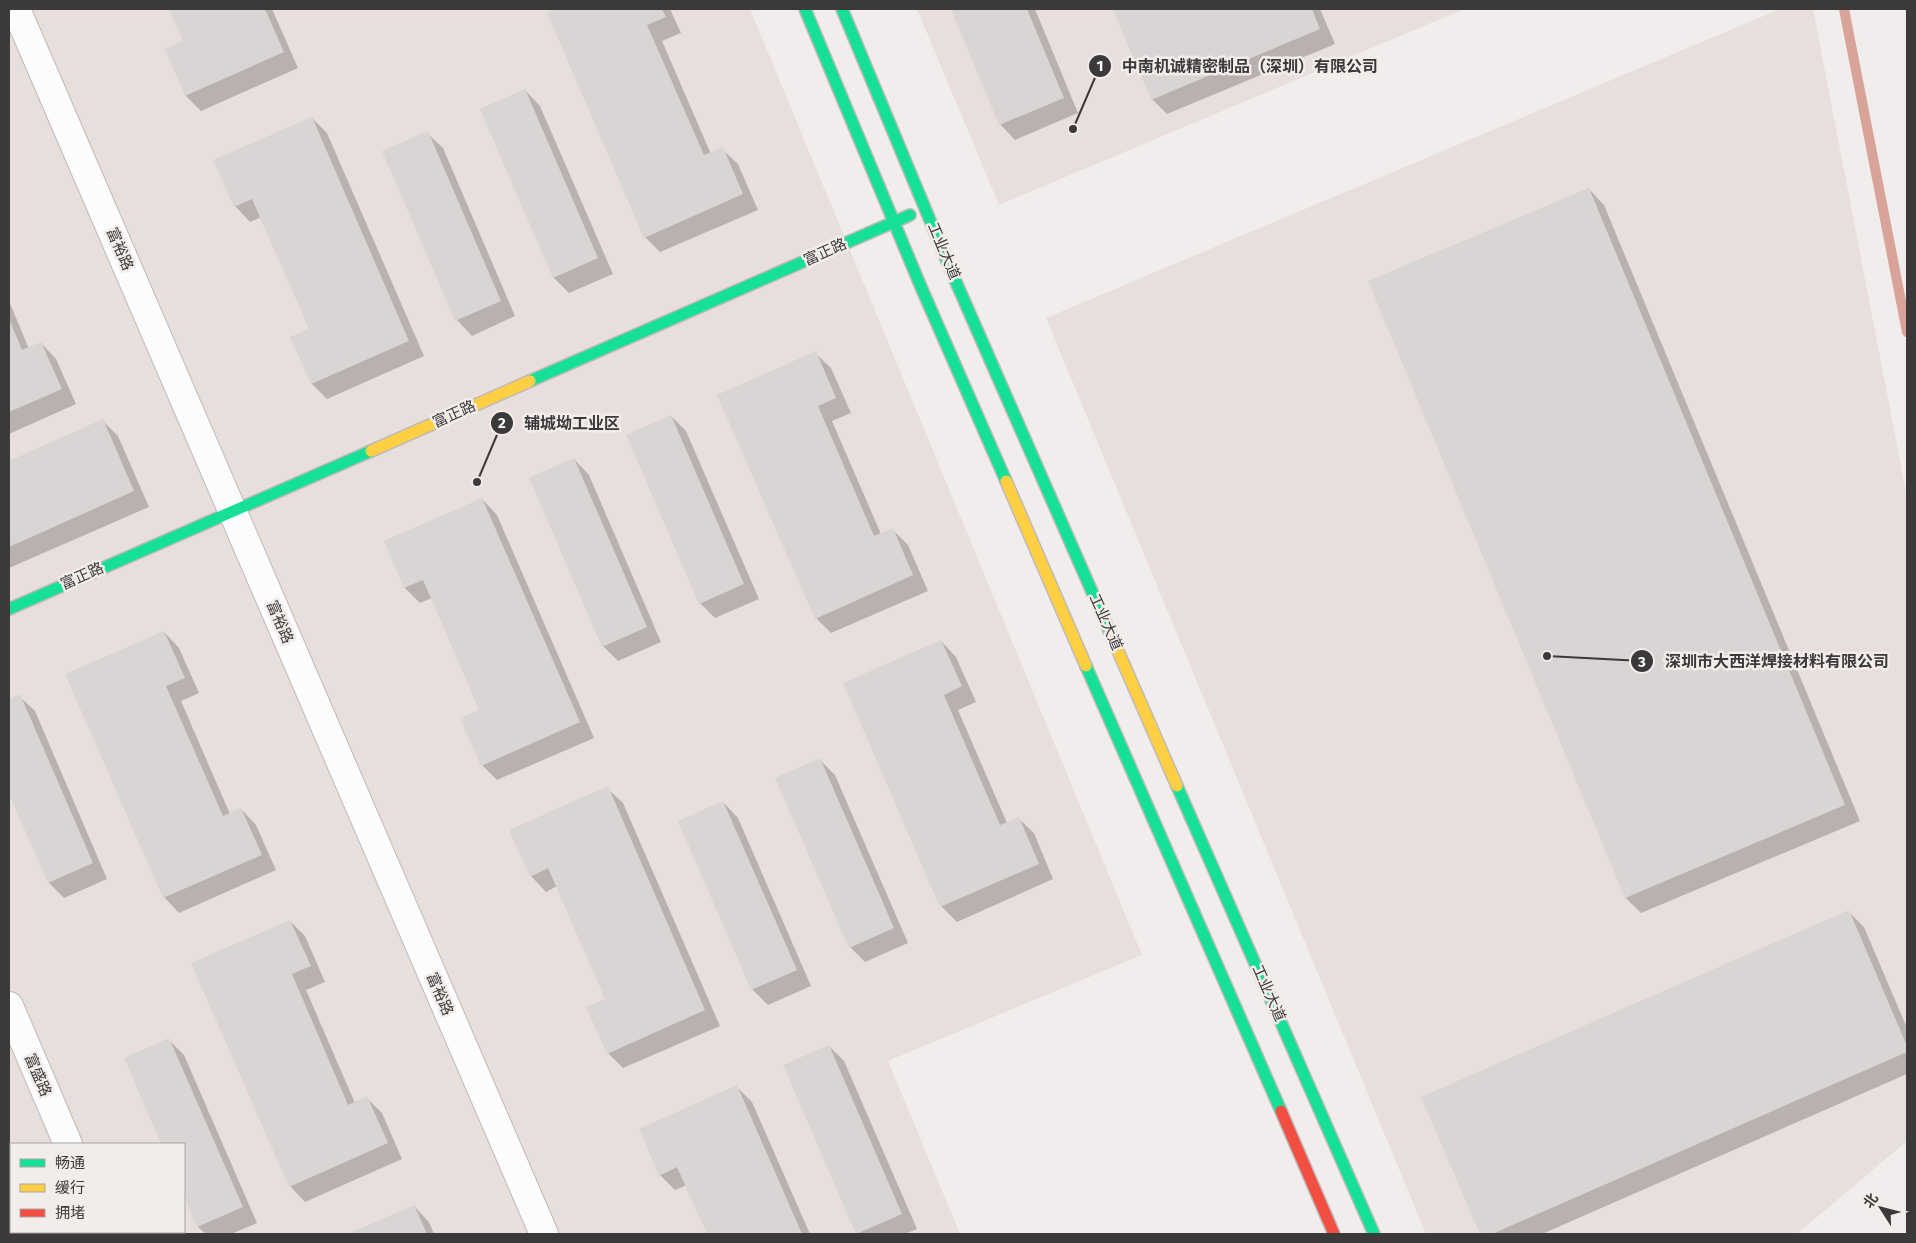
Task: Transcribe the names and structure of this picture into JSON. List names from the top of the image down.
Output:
{
  "streets": {
    "street": [
      "富裕路",
      "工业大道",
      "富正路",
      "富盛路"
    ]
  },
  "crossings": [
    ["富裕路", "富正路"],
    ["工业大道", "富正路"]
  ],
  "places": ["中南机诚精密制品（深圳）有限公司", "辅城坳工业区", "深圳市大西洋焊接材料有限公司"],
  "legend": ["畅通", "缓行", "拥堵"],
  "north": "top left"
}
